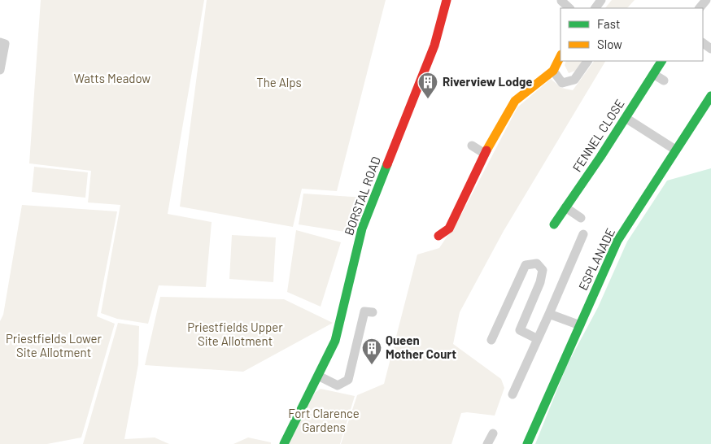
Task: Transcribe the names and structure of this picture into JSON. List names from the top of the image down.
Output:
{
  "streets": {
    "street": ["FENNEL CLOSE", "BORSTAL ROAD", "ESPLANADE"]
  },
  "parks": [
    "Watts Meadow",
    "The Alps",
    "Priestfields Upper Site Allotment",
    "Priestfields Lower Site Allotment",
    "Fort Clarence Gardens"
  ],
  "places": {
    "building": ["Riverview Lodge", "Queen Mother Court"]
  },
  "legend": ["Fast", "Slow"]
}
